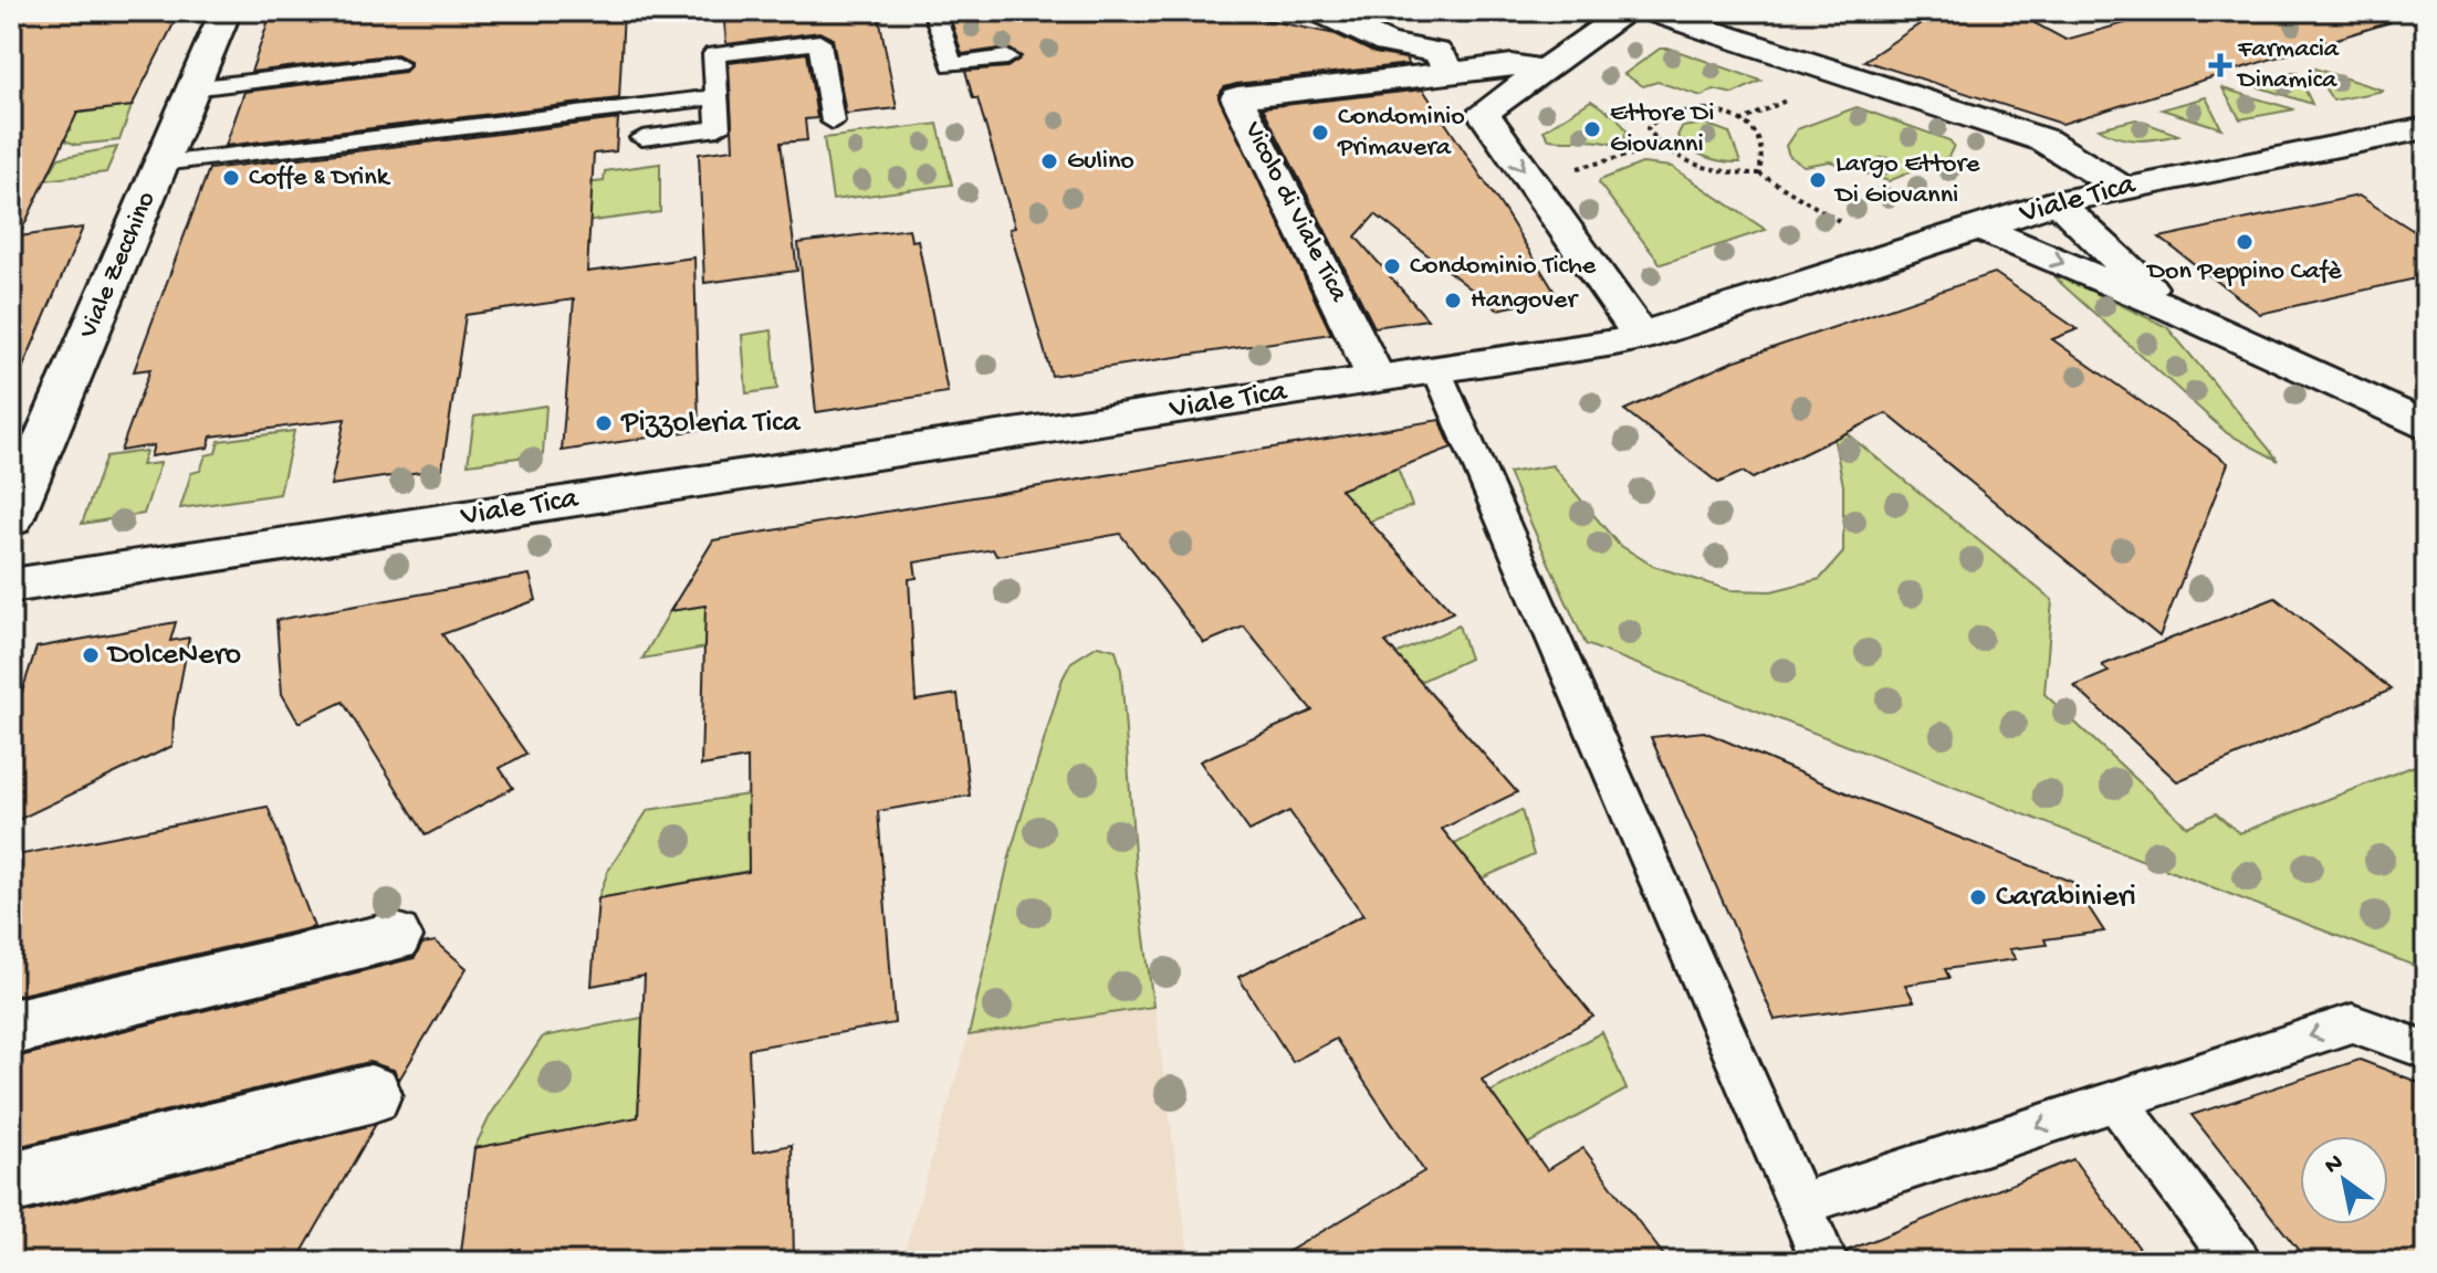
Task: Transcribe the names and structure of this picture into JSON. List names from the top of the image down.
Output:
{
  "streets": {
    "street": ["Viale Tica", "Vicolo di Viale Tica", "Viale Zecchino"]
  },
  "crossings": [
    ["Viale Tica", "Vicolo di Viale Tica"]
  ],
  "places": {
    "health": ["Farmacia Dinamica"],
    "other": [
      "Ettore Di Giovanni",
      "Condominio Primavera",
      "Gulino",
      "Coffe & Drink",
      "Largo Ettore Di Giovanni",
      "Don Peppino Cafè",
      "Condominio Tiche",
      "Hangover",
      "Pizzoleria Tica",
      "DolceNero",
      "Carabinieri"
    ]
  },
  "north": "top left"
}
